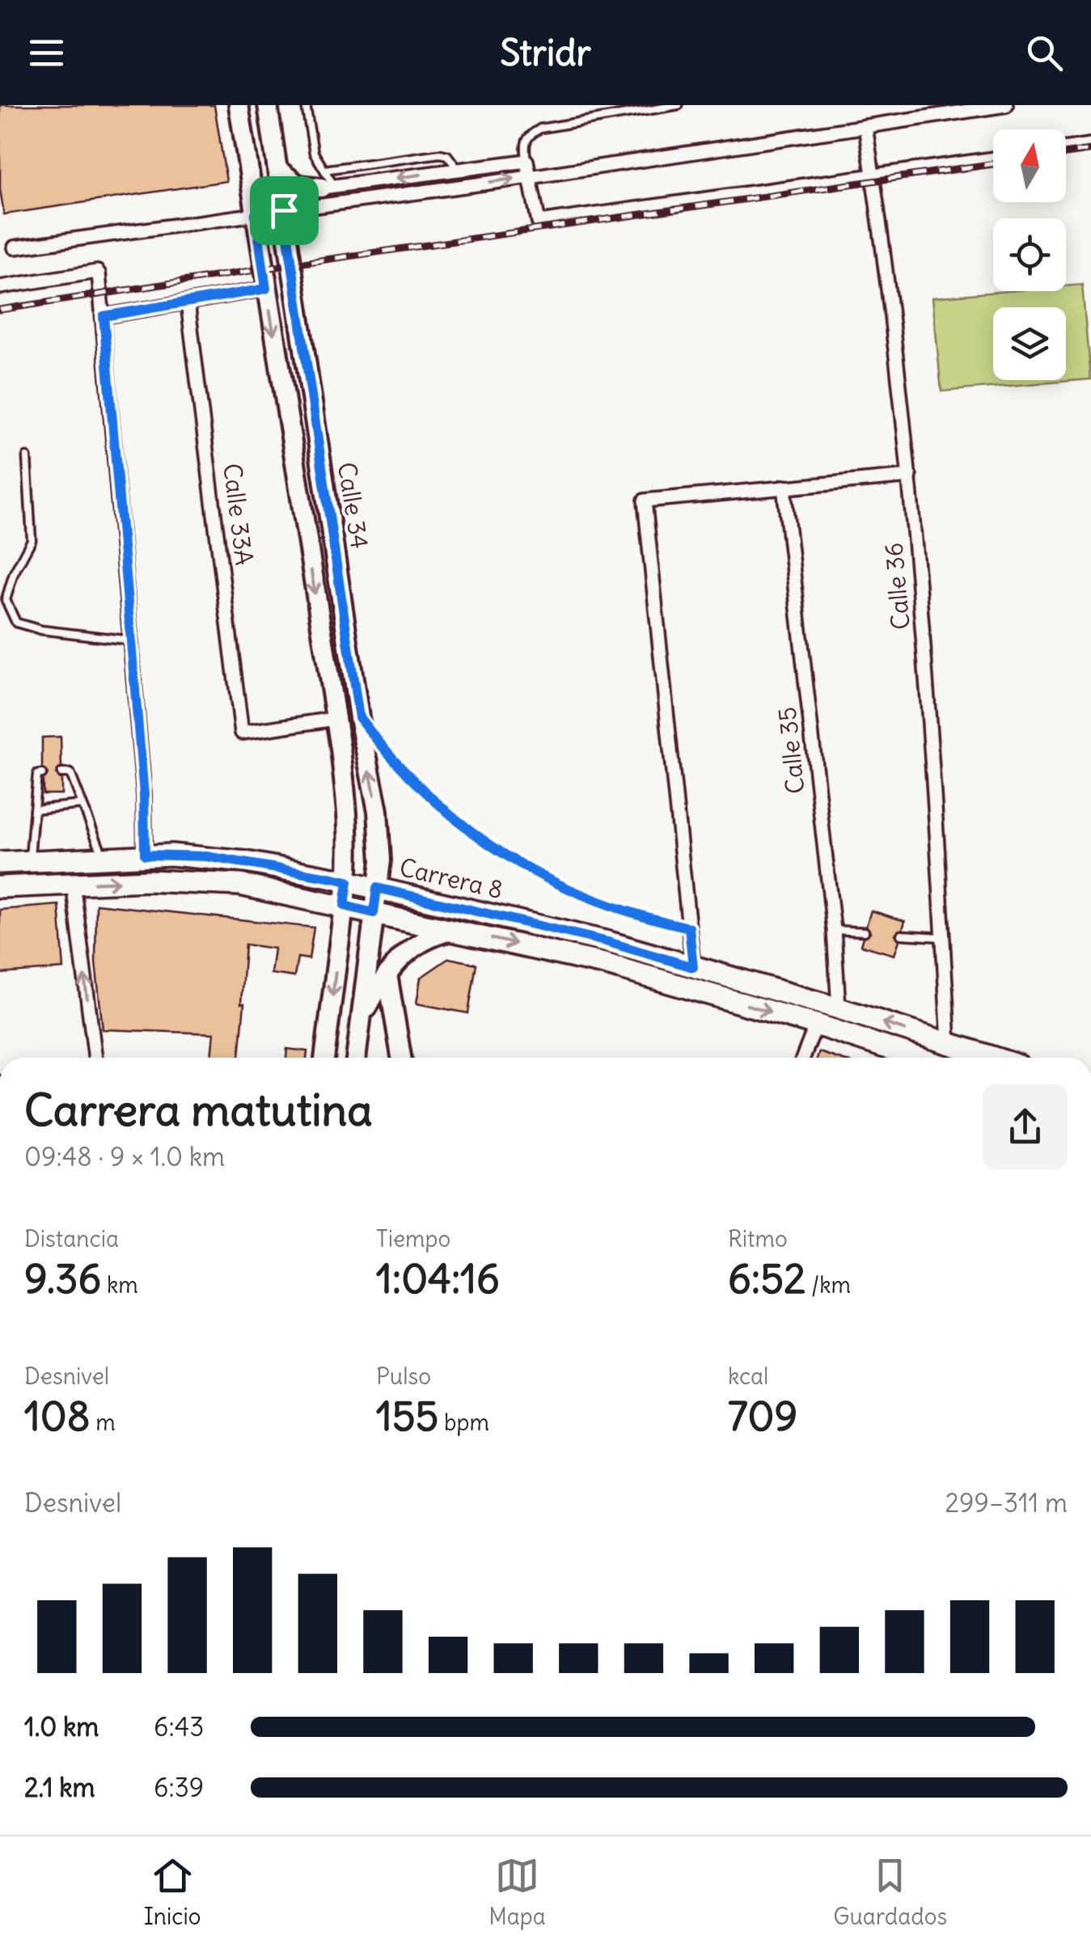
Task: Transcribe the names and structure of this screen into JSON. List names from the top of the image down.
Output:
{
  "streets": {
    "main road": ["Calle 34", "Carrera 8"],
    "street": ["Calle 33A", "Calle 36", "Calle 35"]
  },
  "crossings": [
    ["Calle 34", "Carrera 8"],
    ["Calle 36", "Carrera 8"],
    ["Calle 35", "Carrera 8"]
  ],
  "north": "top",
  "page": {
    "header": "Stridr",
    "heading": ["Carrera matutina", "09:48 · 9 × 1.0 km"],
    "stats": [
      ["Distancia", "9.36 km"],
      ["Tiempo", "1:04:16"],
      ["Ritmo", "6:52 /km"],
      ["Desnivel", "108 m"],
      ["Pulso", "155 bpm"],
      ["kcal", "709"]
    ],
    "chart": ["Desnivel", "299–311 m"],
    "list": [
      {
        "name": "1.0 km",
        "note": "6:43"
      },
      {
        "name": "2.1 km",
        "note": "6:39"
      }
    ],
    "tabs": ["Inicio", "Mapa", "Guardados"]
  }
}
